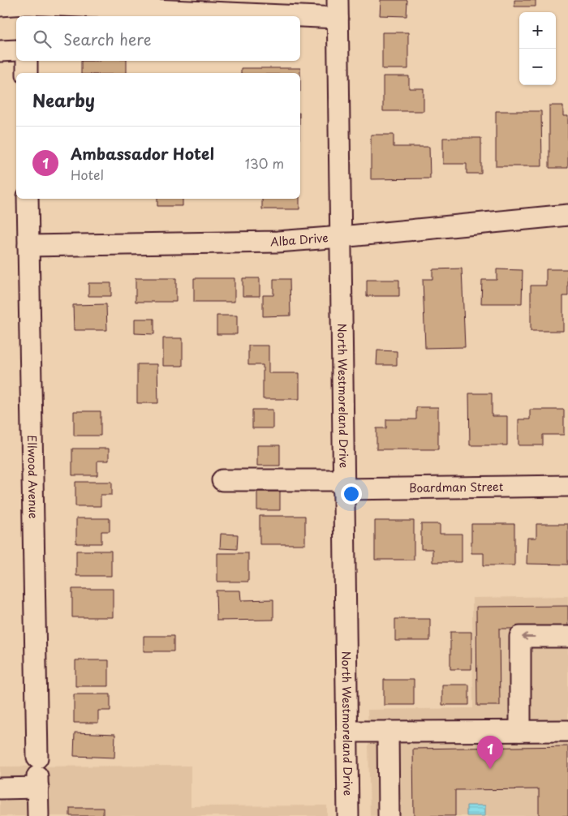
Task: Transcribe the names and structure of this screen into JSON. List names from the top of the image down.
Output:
{
  "streets": {
    "street": [
      "Alba Drive",
      "North Westmoreland Drive",
      "Ellwood Avenue",
      "Boardman Street"
    ]
  },
  "crossings": [
    ["Alba Drive", "North Westmoreland Drive"],
    ["Alba Drive", "Ellwood Avenue"],
    ["North Westmoreland Drive", "Boardman Street"]
  ],
  "page": {
    "map_buttons": ["+", "−"],
    "search": "Search here",
    "heading": "Nearby",
    "list": [
      {
        "mark": "1",
        "name": "Ambassador Hotel",
        "note": "Hotel",
        "value": "130 m"
      }
    ],
    "pins": "1"
  }
}
